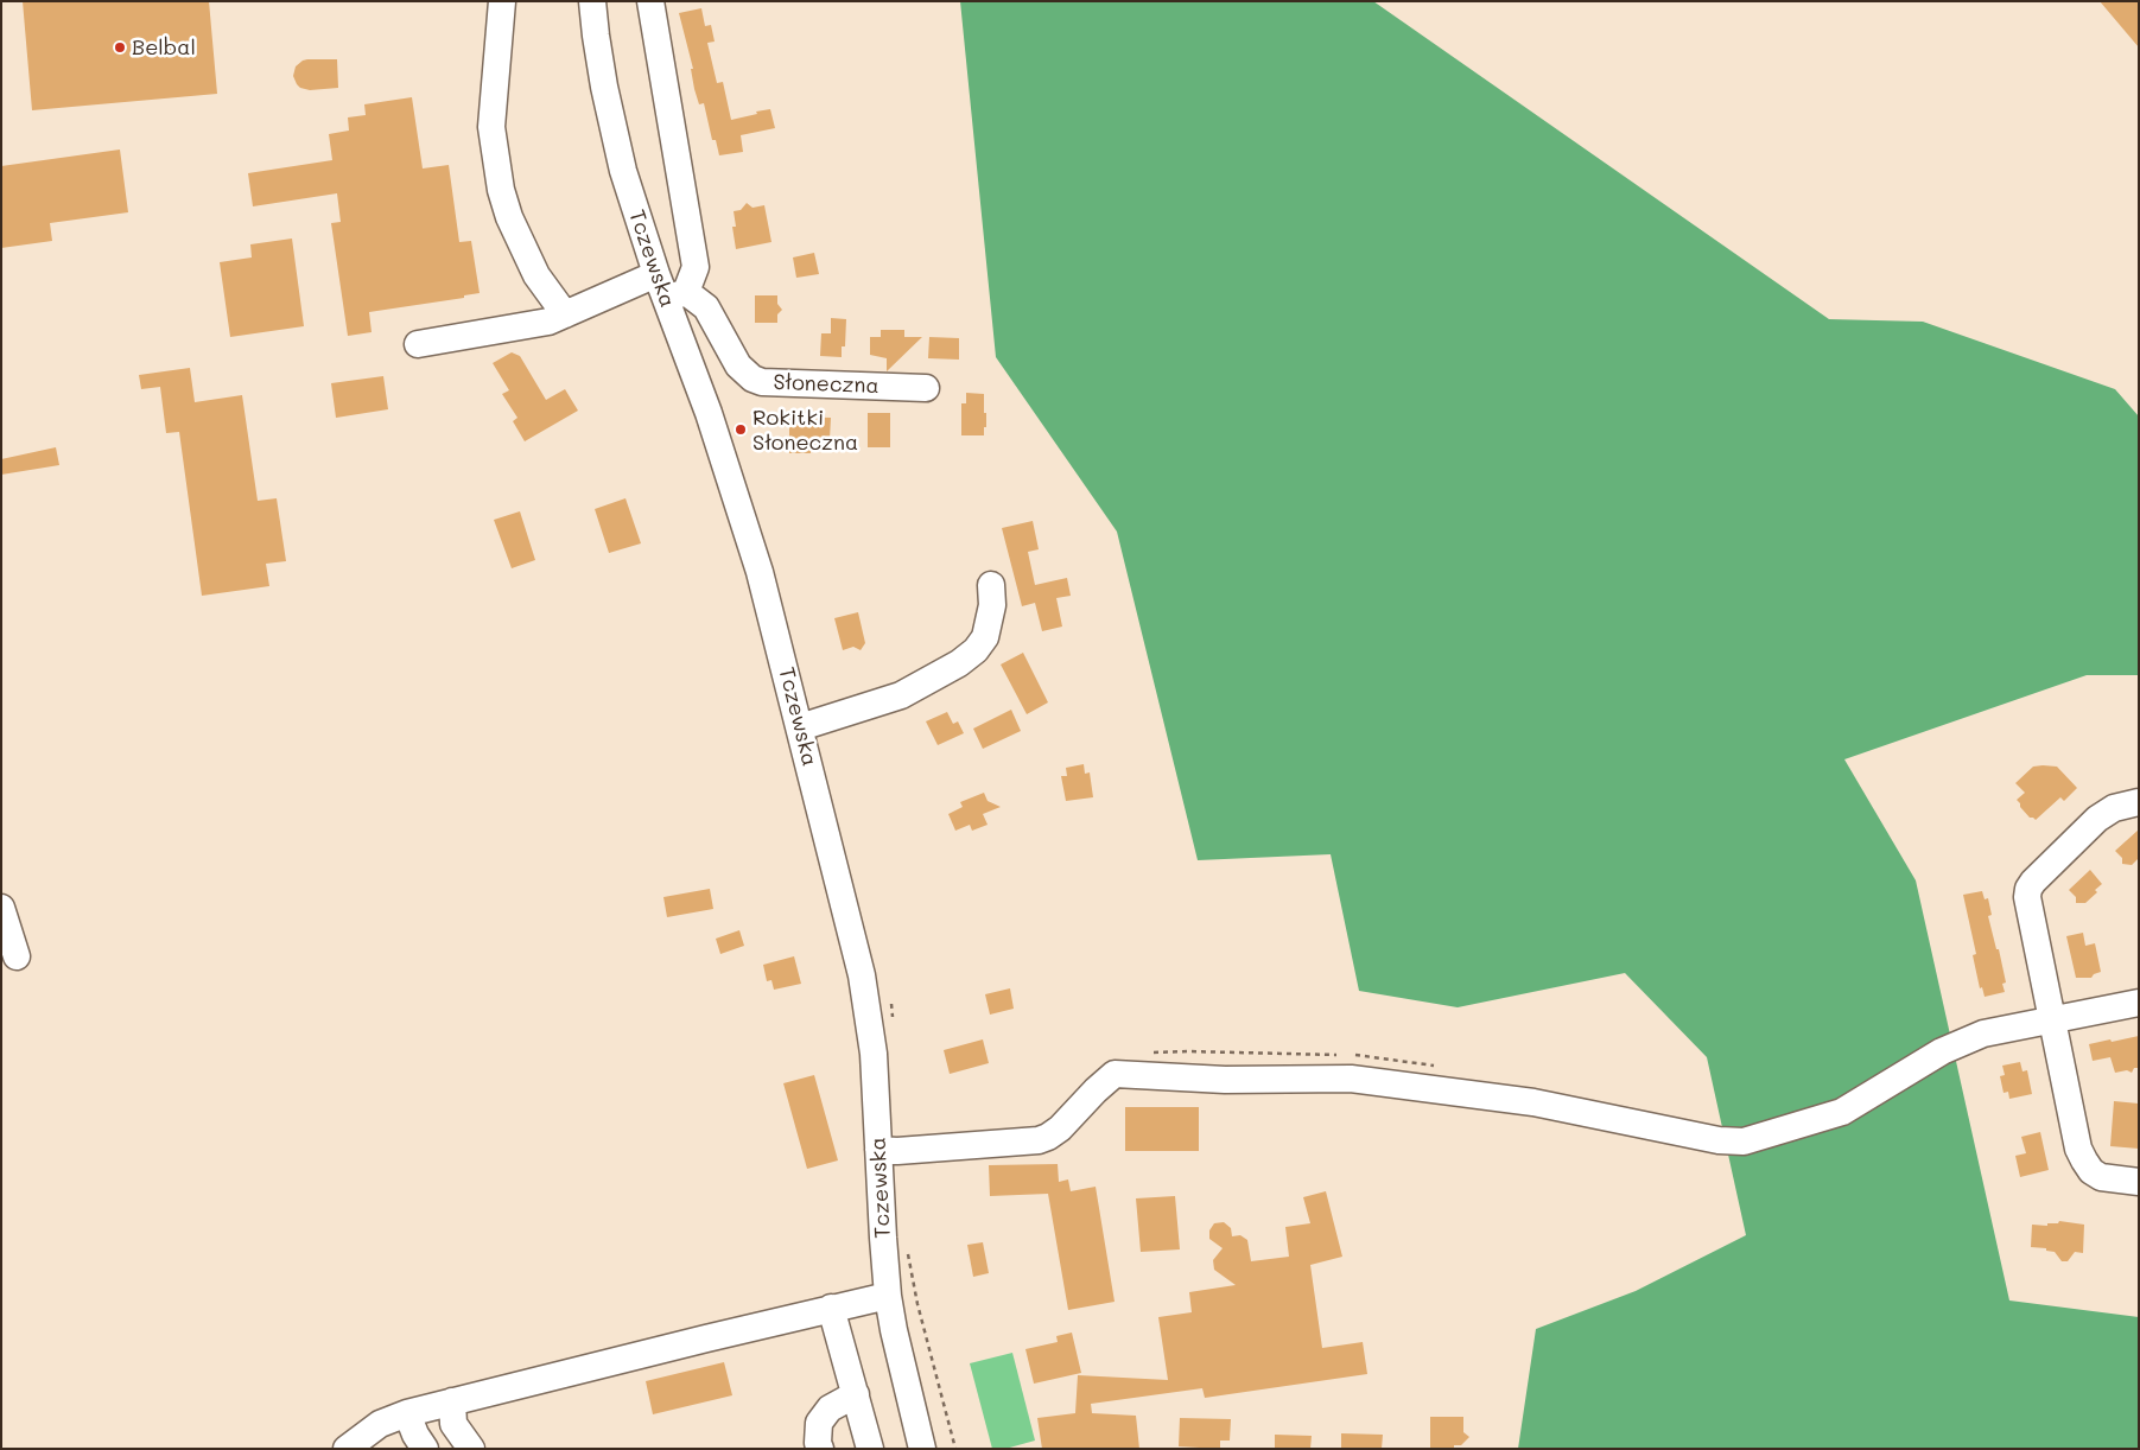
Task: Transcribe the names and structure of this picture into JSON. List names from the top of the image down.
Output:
{
  "streets": {
    "street": ["Tczewska", "Słoneczna"]
  },
  "crossings": [
    ["Tczewska", "Słoneczna"]
  ],
  "places": ["Belbal", "Rokitki Słoneczna"]
}
